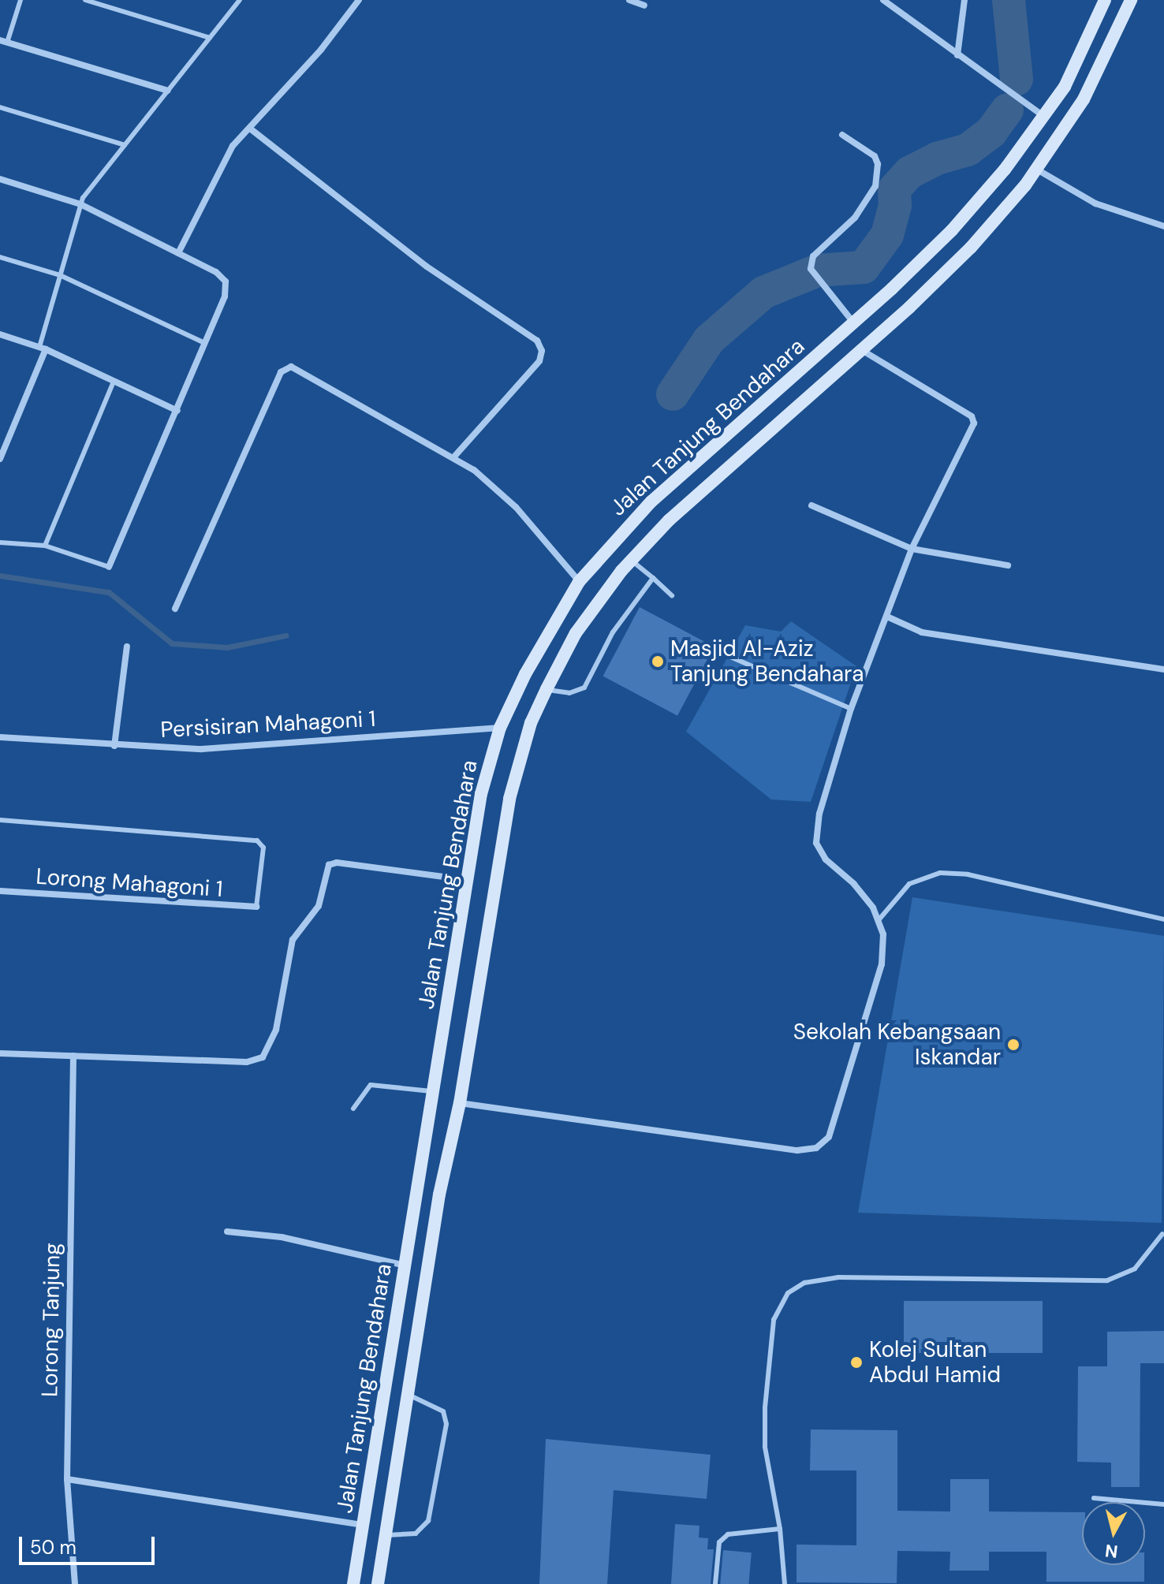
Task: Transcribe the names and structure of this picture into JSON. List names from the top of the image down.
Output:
{
  "streets": {
    "main road": ["Jalan Tanjung Bendahara"],
    "street": ["Persisiran Mahagoni 1", "Lorong Mahagoni 1", "Lorong Tanjung"]
  },
  "crossings": [
    ["Jalan Tanjung Bendahara", "Persisiran Mahagoni 1"]
  ],
  "places": ["Masjid Al-Aziz Tanjung Bendahara", "Sekolah Kebangsaan Iskandar", "Kolej Sultan Abdul Hamid"],
  "scale_bar": "50 m",
  "north": "bottom"
}
